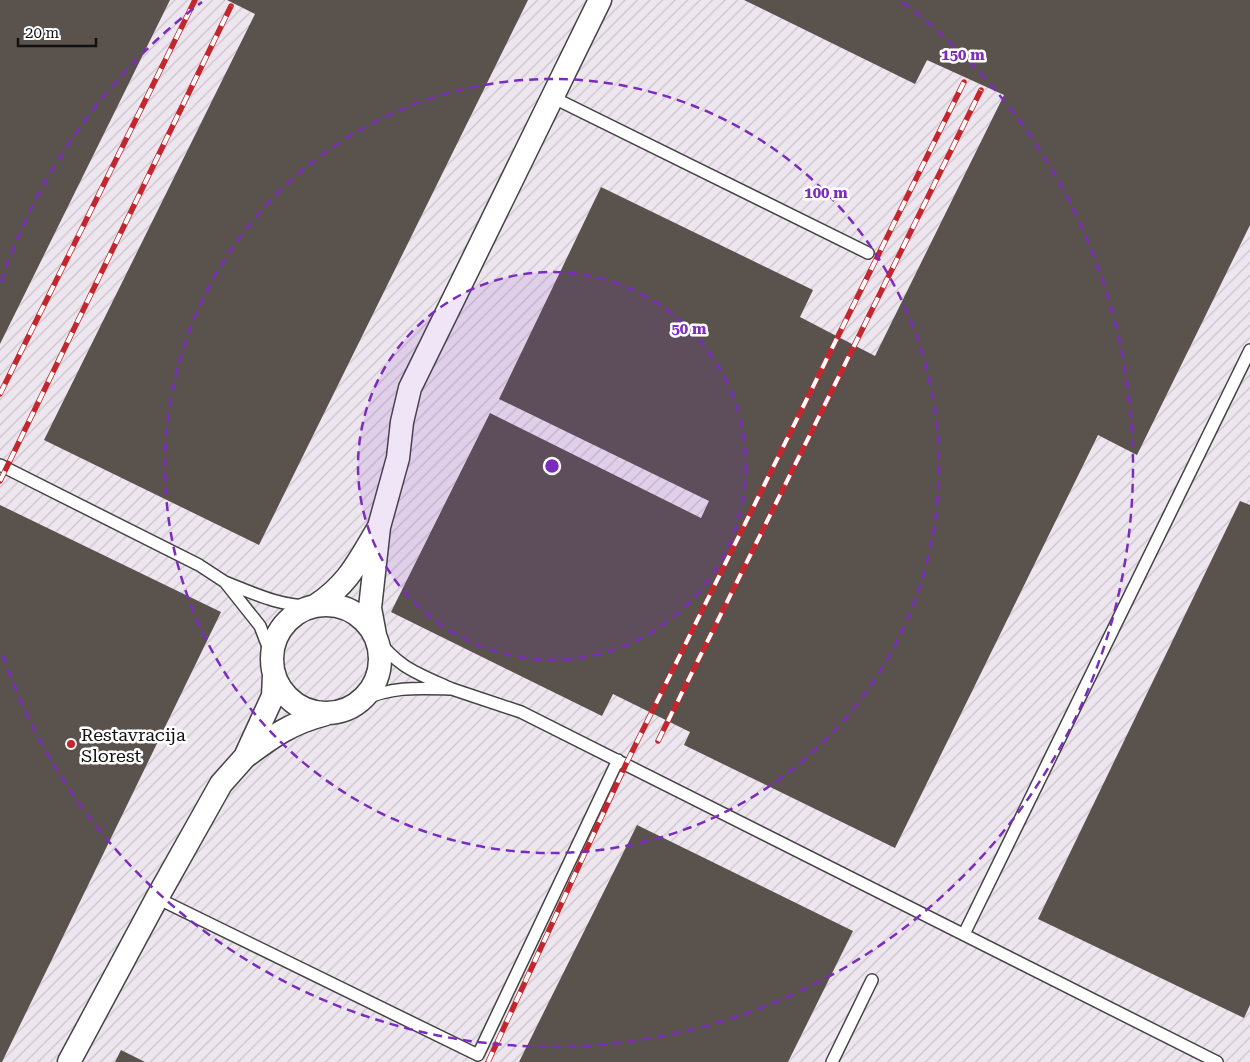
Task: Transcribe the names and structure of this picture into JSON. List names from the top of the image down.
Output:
{
  "places": ["Restavracija Slorest"],
  "scale_bar": "20 m",
  "rings": ["150 m", "100 m", "50 m"]
}
